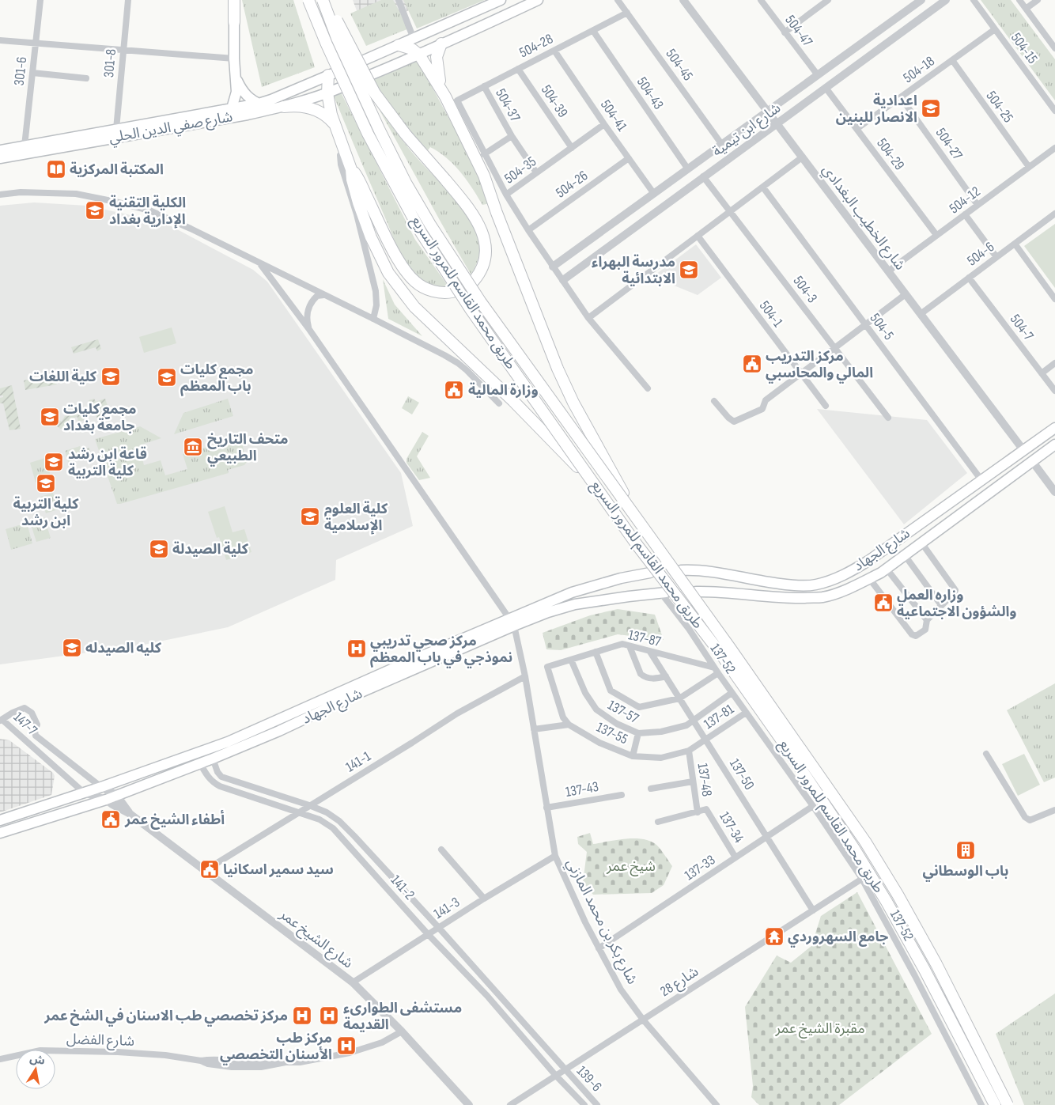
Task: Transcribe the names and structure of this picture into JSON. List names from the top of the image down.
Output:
{
  "streets": {
    "highway": ["طريق محمد القاسم للمرور السريع"],
    "main road": ["شارع صفي الدين الحلي", "شارع الجهاد"],
    "street": [
      "504-47",
      "504-28",
      "504-15",
      "301-8",
      "504-45",
      "504-18",
      "301-6",
      "504-43",
      "504-39",
      "504-37",
      "504-25",
      "504-41",
      "شارع ابن تيمية",
      "504-27",
      "504-29",
      "504-35",
      "504-26",
      "504-12",
      "شارع الخطيب البغدادي",
      "504-6",
      "504-3",
      "504-1",
      "504-5",
      "504-7",
      "137-87",
      "137-52",
      "137-57",
      "137-81",
      "147-7",
      "137-55",
      "141-1",
      "137-50",
      "137-48",
      "137-43",
      "137-34",
      "137-33",
      "141-2",
      "141-3",
      "شارع بكر بن محمد المازني",
      "شارع الشيخ عمر",
      "شارع 28",
      "شارع الفضل",
      "139-6"
    ]
  },
  "crossings": [
    ["504-47", "شارع ابن تيمية"],
    ["504-28", "504-45"],
    ["504-28", "504-43"],
    ["504-28", "504-39"],
    ["504-28", "504-37"],
    ["504-28", "504-41"],
    ["504-15", "504-18"],
    ["301-8", "شارع صفي الدين الحلي"],
    ["504-45", "شارع ابن تيمية"],
    ["504-18", "504-25"],
    ["504-18", "504-27"],
    ["504-18", "504-29"],
    ["301-6", "شارع صفي الدين الحلي"],
    ["504-43", "شارع ابن تيمية"],
    ["504-39", "504-35"],
    ["504-37", "504-35"],
    ["504-25", "504-12"],
    ["504-41", "شارع ابن تيمية"],
    ["504-41", "504-35"],
    ["504-41", "504-26"],
    ["شارع ابن تيمية", "504-29"],
    ["شارع ابن تيمية", "504-35"],
    ["شارع ابن تيمية", "شارع الخطيب البغدادي"],
    ["شارع ابن تيمية", "504-3"],
    ["504-27", "504-12"],
    ["504-29", "504-12"],
    ["504-35", "504-26"],
    ["504-12", "شارع الخطيب البغدادي"],
    ["شارع الخطيب البغدادي", "504-6"],
    ["شارع الخطيب البغدادي", "شارع الجهاد"],
    ["504-6", "504-7"],
    ["504-5", "شارع الجهاد"],
    ["شارع الجهاد", "137-52"],
    ["شارع الجهاد", "147-7"],
    ["شارع الجهاد", "141-2"],
    ["شارع الجهاد", "شارع بكر بن محمد المازني"],
    ["شارع الجهاد", "شارع الشيخ عمر"],
    ["137-87", "137-52"],
    ["137-87", "137-57"],
    ["137-87", "137-55"],
    ["137-87", "137-50"],
    ["137-52", "137-57"],
    ["137-52", "137-81"],
    ["137-52", "137-33"],
    ["137-52", "شارع 28"],
    ["137-57", "137-50"],
    ["137-81", "137-55"],
    ["137-81", "137-50"],
    ["147-7", "شارع الشيخ عمر"],
    ["137-55", "137-50"],
    ["137-55", "137-48"],
    ["141-1", "141-2"],
    ["141-1", "شارع بكر بن محمد المازني"],
    ["141-1", "شارع الشيخ عمر"],
    ["137-50", "137-33"],
    ["137-50", "شارع 28"],
    ["137-48", "137-34"],
    ["137-43", "شارع بكر بن محمد المازني"],
    ["137-34", "137-33"],
    ["137-33", "شارع بكر بن محمد المازني"],
    ["141-2", "141-3"],
    ["141-2", "شارع 28"],
    ["141-2", "139-6"],
    ["141-3", "شارع بكر بن محمد المازني"],
    ["141-3", "شارع الشيخ عمر"],
    ["شارع بكر بن محمد المازني", "شارع 28"],
    ["شارع الشيخ عمر", "شارع الفضل"],
    ["شارع 28", "139-6"]
  ],
  "parks": ["شيخ عمر", "مقبرة الشيخ عمر"],
  "places": {
    "school or university": [
      "اعدادية الانصار للبنين",
      "الكلية التقنية الإدارية بغداد",
      "مدرسة البهراء الابتدائية",
      "كلية اللغات",
      "مجمع كليات باب المعظم",
      "مجمع كليات جامعة بغداد",
      "قاعة ابن رشد كلية التربية",
      "كلية التربية ابن رشد",
      "كلية العلوم الإسلامية",
      "كلية الصيدلة",
      "كليه الصيدله"
    ],
    "library": ["المكتبة المركزية"],
    "public building": [
      "مركز التدريب المالي والمحاسبي",
      "وزارة المالية",
      "وزاره العمل والشؤون الاجتماعية",
      "أطفاء الشيخ عمر",
      "سيد سمير اسكانيا"
    ],
    "museum": ["متحف التاريخ الطبيعي"],
    "hospital": [
      "مركز صحي تدريبي نموذجي في باب المعظم",
      "مركز تخصصي طب الاسنان في الشخ عمر",
      "مستشفى الطوارىء القديمة",
      "مركز طب الأسنان التخصصي"
    ],
    "building": ["باب الوسطاني"],
    "temple": ["جامع السهروردي"]
  },
  "north": "top"
}
